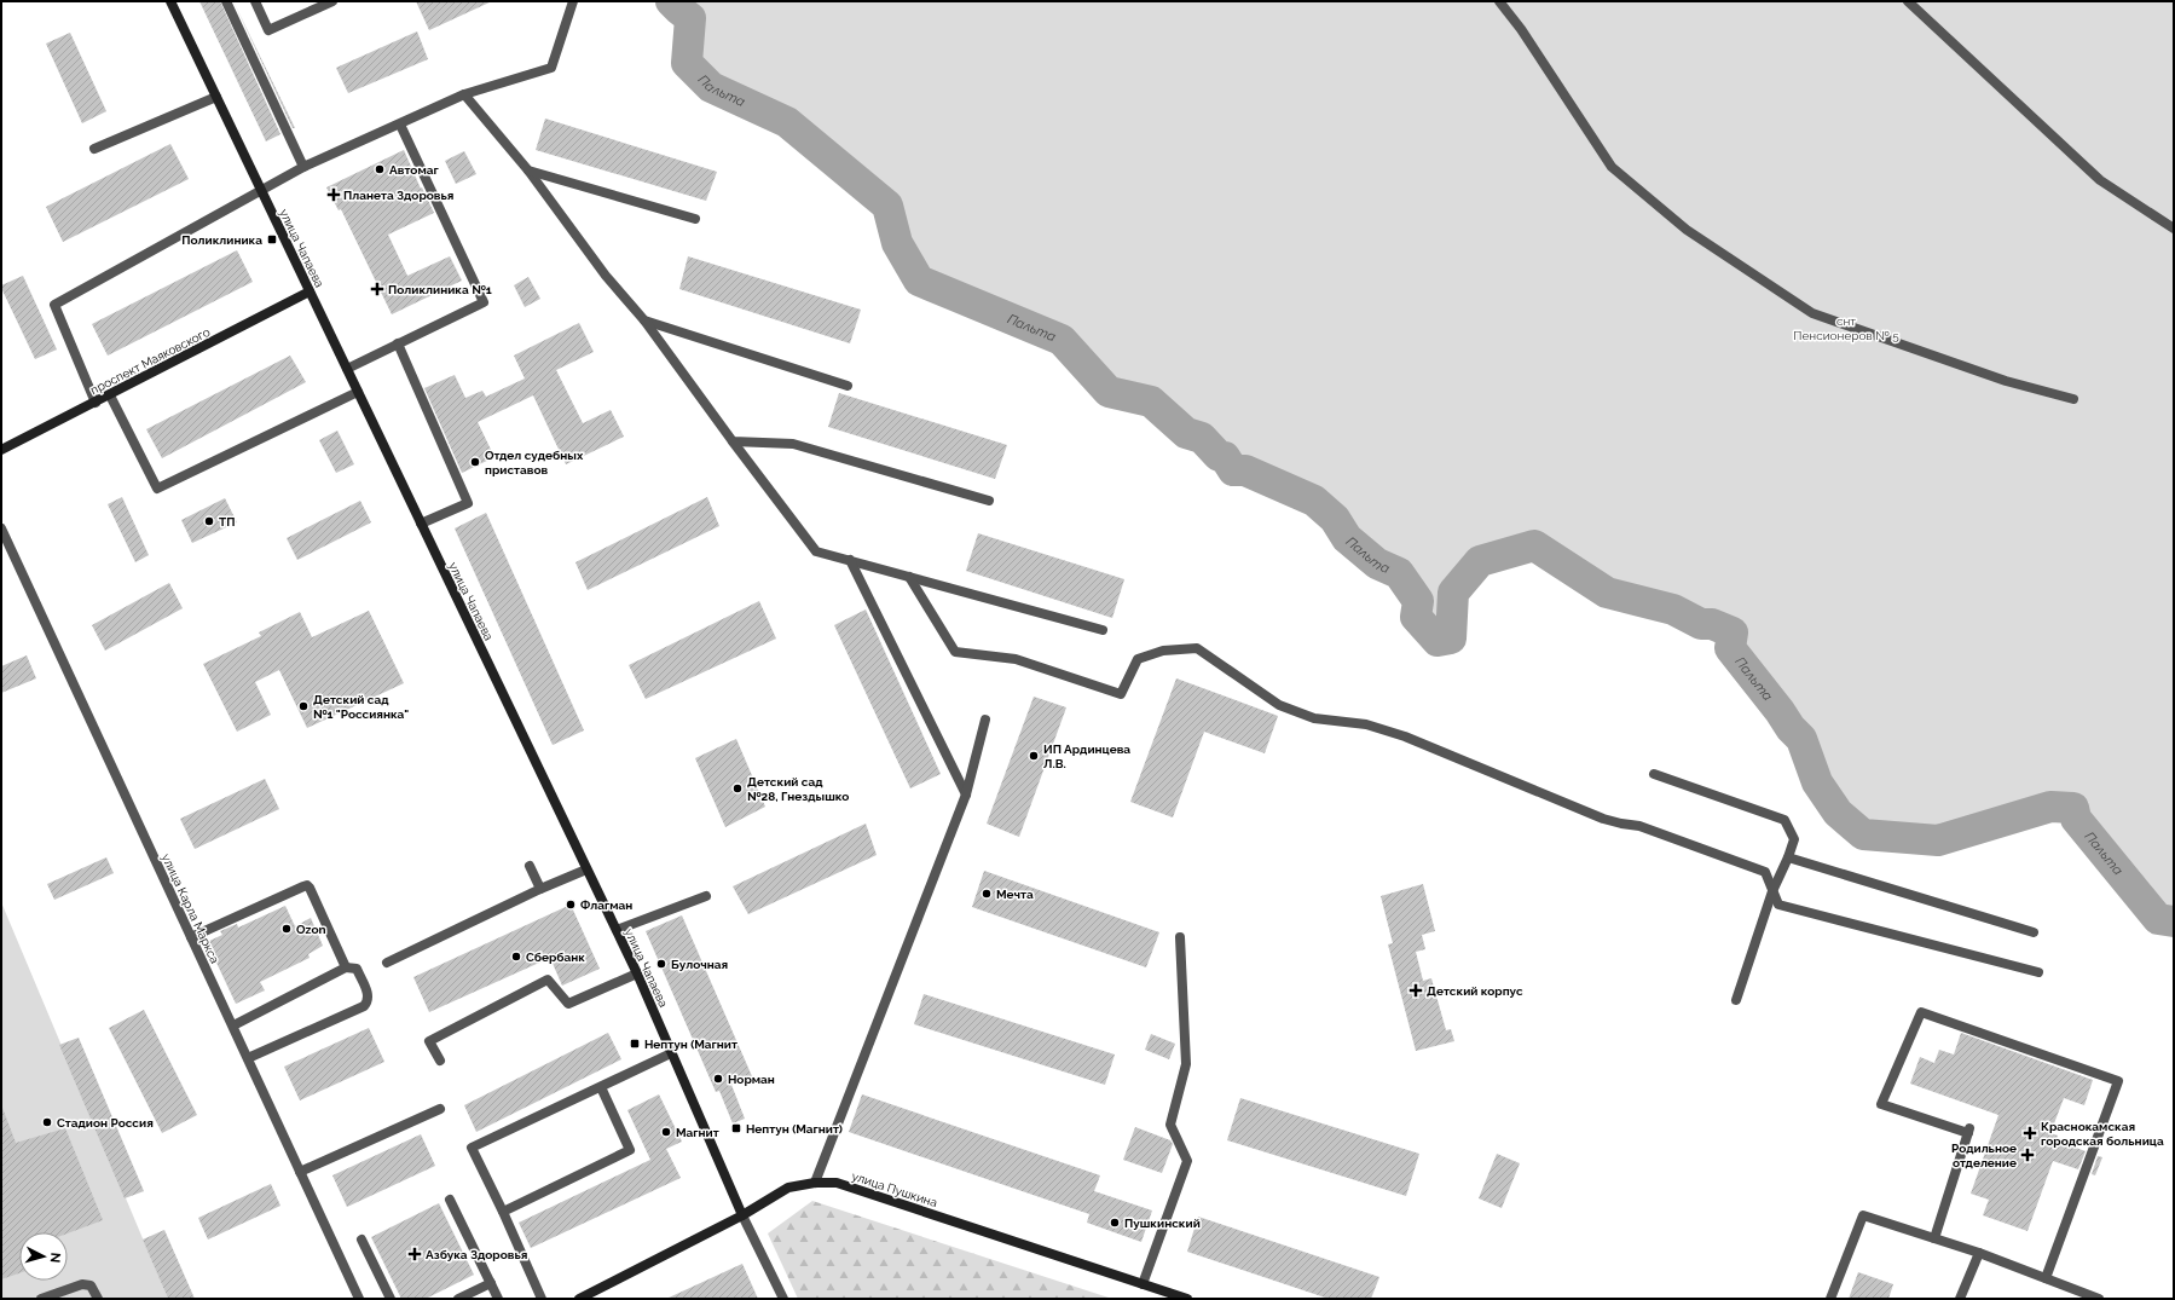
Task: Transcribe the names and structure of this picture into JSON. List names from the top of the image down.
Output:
{
  "streets": {
    "street": [
      "улица Чапаева",
      "проспект Маяковского",
      "улица Карла Маркса",
      "улица Пушкина"
    ]
  },
  "crossings": [
    ["улица Чапаева", "проспект Маяковского"],
    ["улица Чапаева", "улица Пушкина"]
  ],
  "water": ["Пальта"],
  "parks": ["снт Пенсионеров № 5"],
  "places": {
    "other": [
      "Автомаг",
      "Отдел судебных приставов",
      "ТП",
      "Детский сад №1 \"Россиянка\"",
      "ИП Ардинцева Л.В.",
      "Детский сад №28, Гнездышко",
      "Мечта",
      "Флагман",
      "Ozon",
      "Сбербанк",
      "Булочная",
      "Норман",
      "Стадион Россия",
      "Магнит",
      "Пушкинский"
    ],
    "health": [
      "Планета Здоровья",
      "Поликлиника №1",
      "Детский корпус",
      "Краснокамская городская больница",
      "Родильное отделение",
      "Азбука Здоровья"
    ],
    "transit": ["Поликлиника", "Нептун (Магнит", "Нептун (Магнит)"]
  },
  "north": "right"
}
